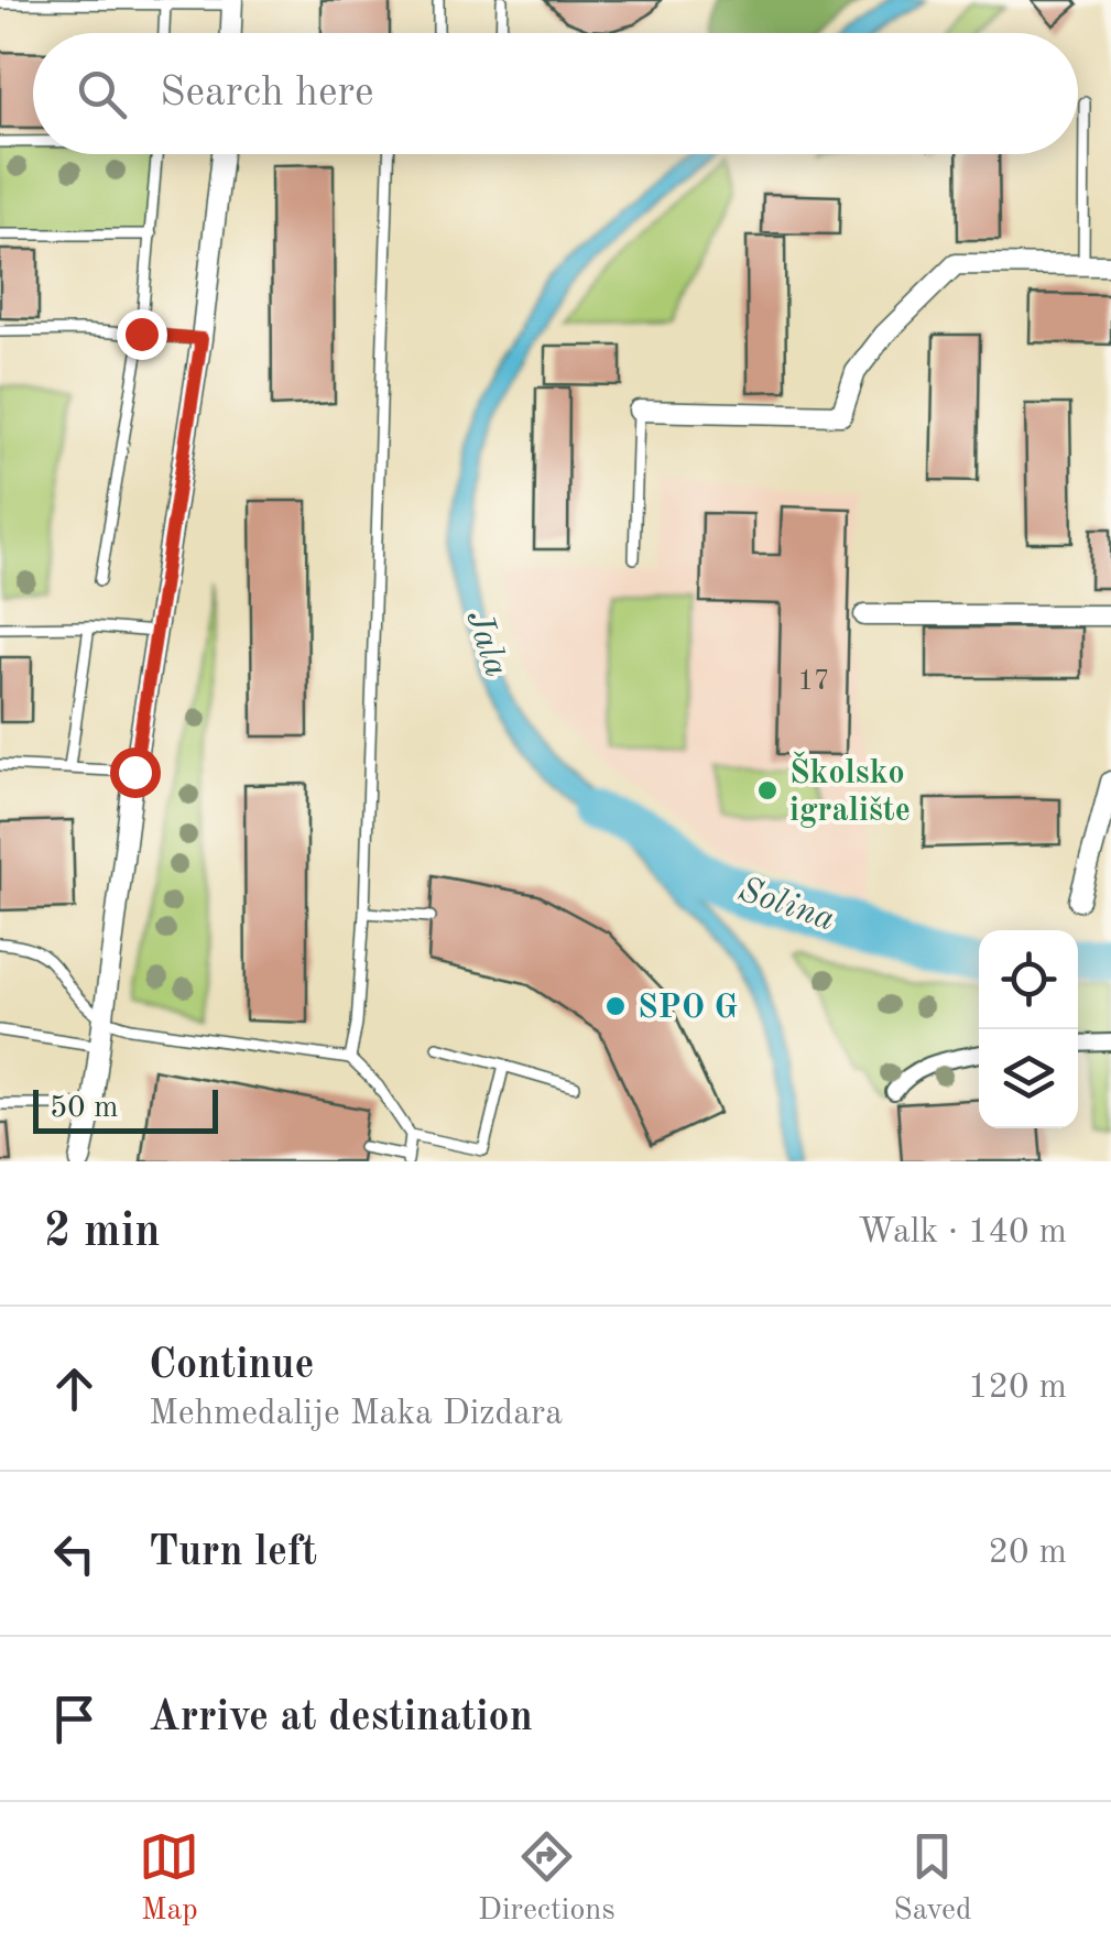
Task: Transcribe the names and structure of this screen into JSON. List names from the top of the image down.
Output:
{
  "water": ["Jala", "Solina"],
  "places": ["Školsko igralište", "SPO G"],
  "house_numbers": ["17"],
  "scale_bar": "50 m",
  "page": {
    "search": "Search here",
    "scale": "50 m",
    "heading": ["2 min", "Walk · 140 m"],
    "list": [
      ["Continue", "Mehmedalije Maka Dizdara", "120 m"],
      ["Turn left", "20 m"],
      "Arrive at destination"
    ],
    "nav": ["Map", "Directions", "Saved"]
  }
}
